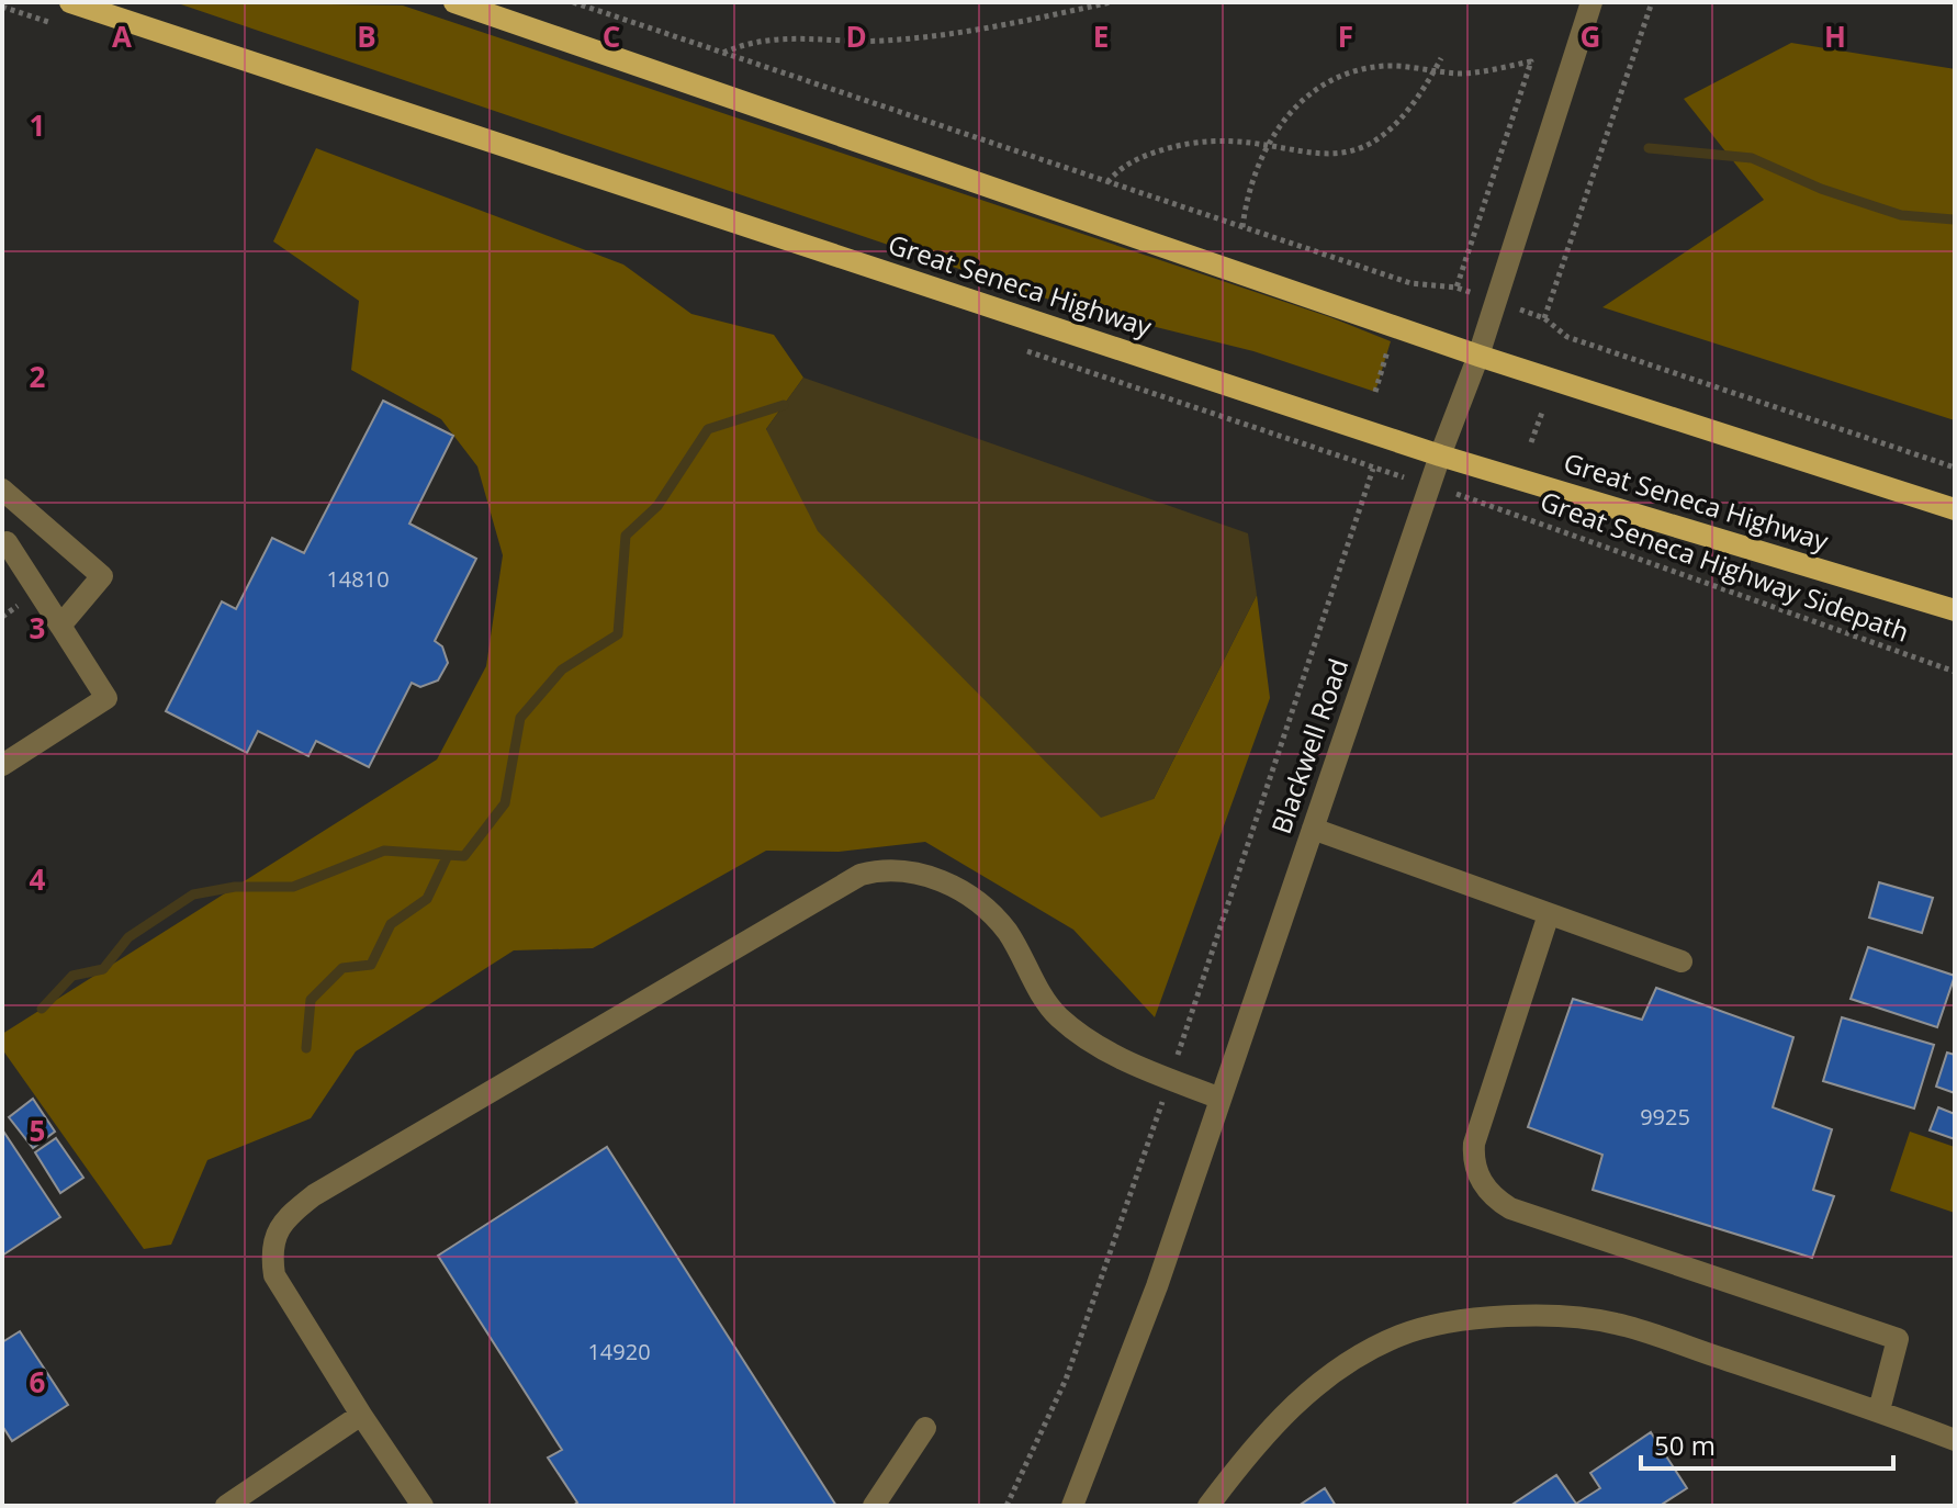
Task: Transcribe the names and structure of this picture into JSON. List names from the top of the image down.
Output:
{
  "streets": {
    "main road": ["Great Seneca Highway"],
    "street": ["Blackwell Road"],
    "path": ["Great Seneca Highway Sidepath"]
  },
  "crossings": [
    ["Great Seneca Highway", "Blackwell Road"]
  ],
  "house_numbers": ["14810", "9925", "14920"],
  "scale_bar": "50 m",
  "grid": {
    "columns": [
      "A",
      "B",
      "C",
      "D",
      "E",
      "F",
      "G",
      "H"
    ],
    "rows": [
      "1",
      "2",
      "3",
      "4",
      "5",
      "6"
    ]
  }
}
